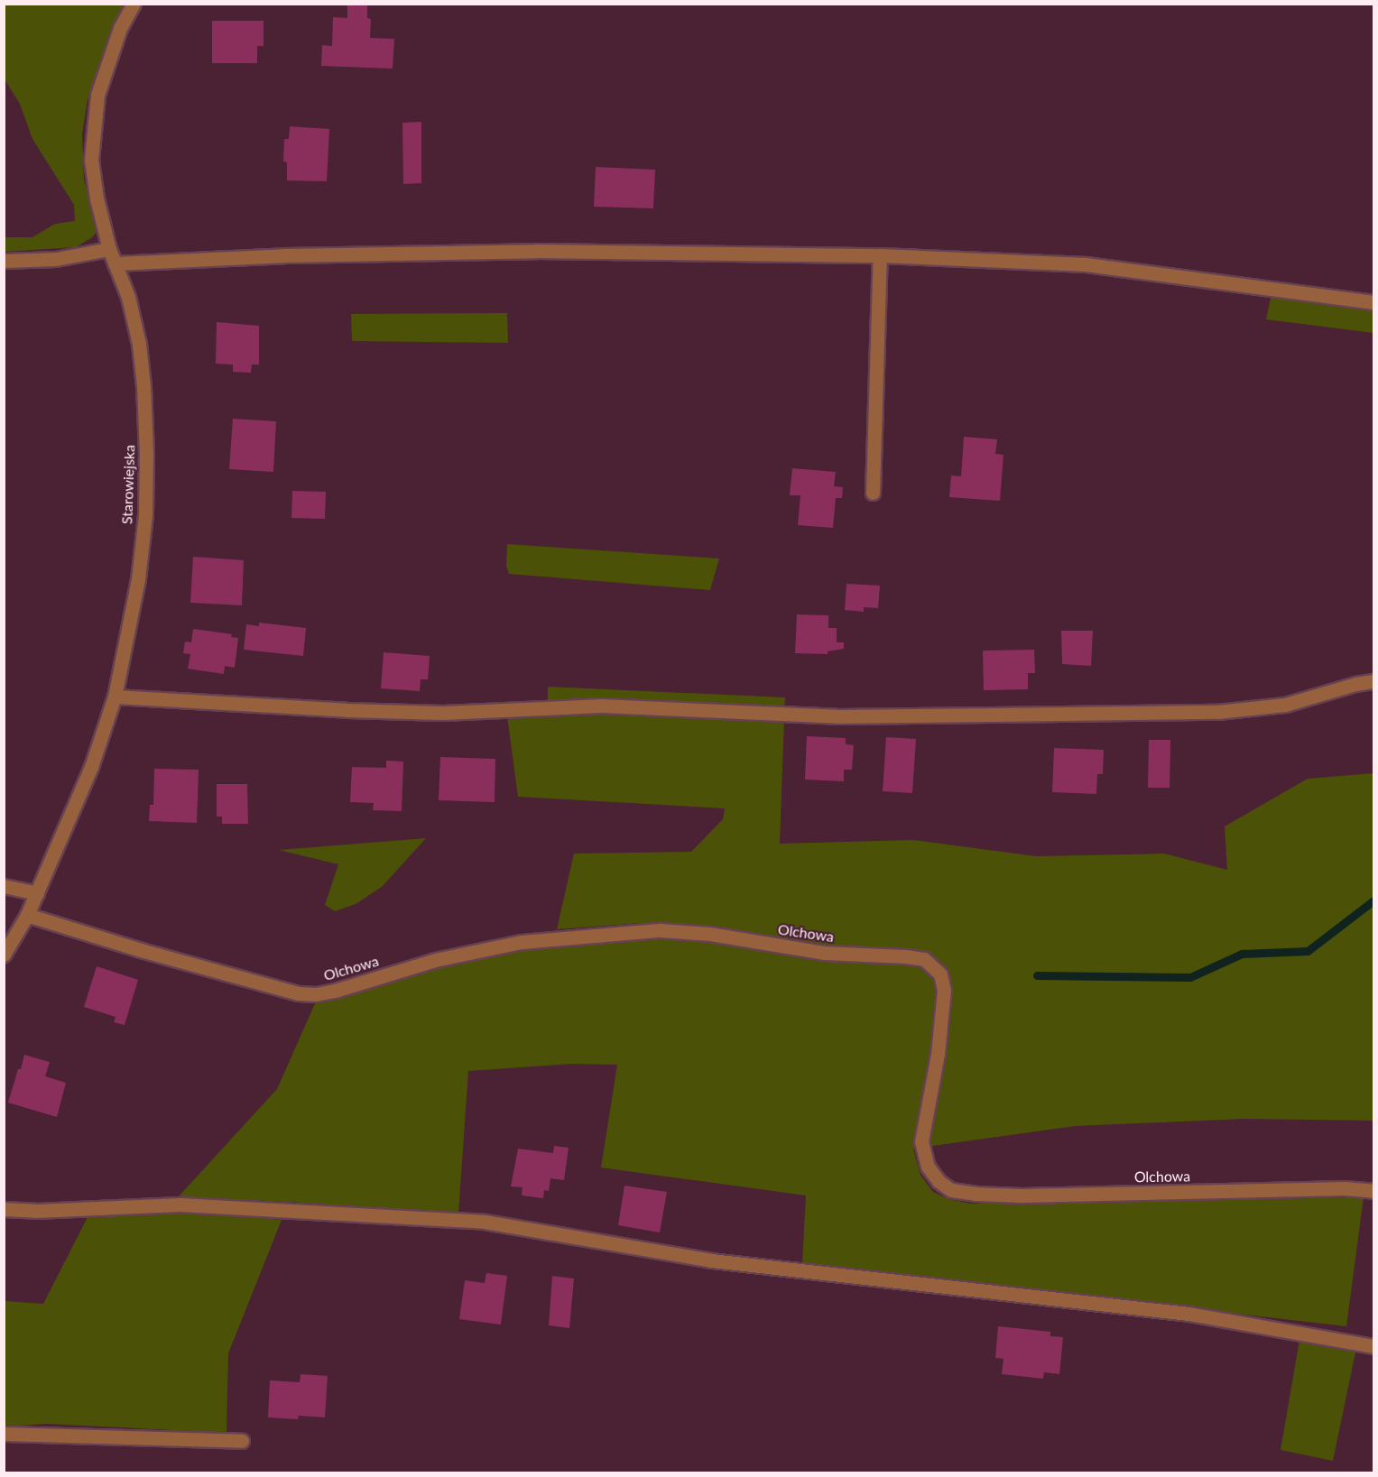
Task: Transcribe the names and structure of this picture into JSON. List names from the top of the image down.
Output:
{
  "streets": {
    "street": ["Starowiejska", "Olchowa"]
  },
  "crossings": [
    ["Starowiejska", "Olchowa"]
  ]
}
